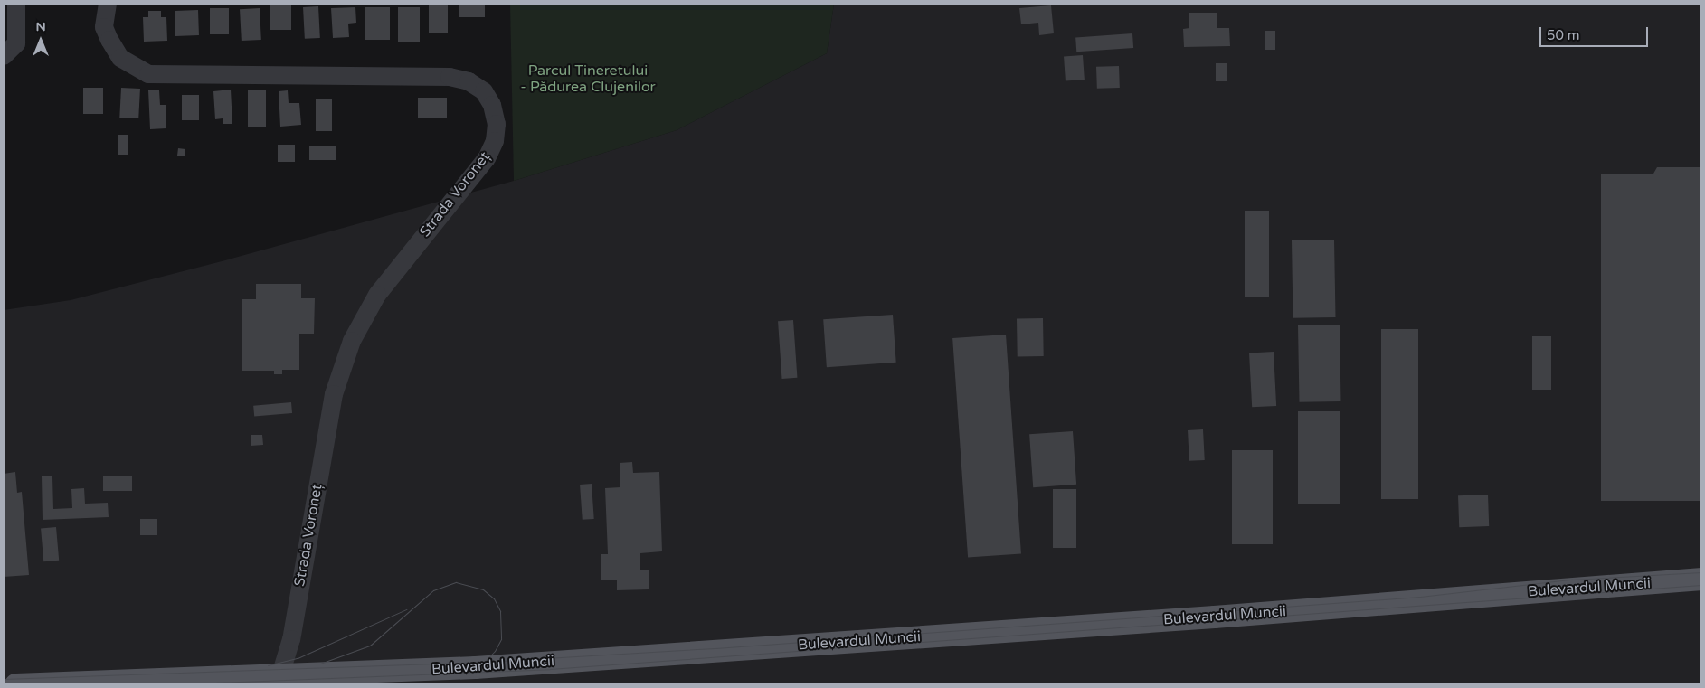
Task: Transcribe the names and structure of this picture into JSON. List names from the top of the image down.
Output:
{
  "streets": {
    "main road": ["Bulevardul Muncii"],
    "street": ["Strada Voroneț"]
  },
  "crossings": [
    ["Strada Voroneț", "Bulevardul Muncii"]
  ],
  "parks": ["Parcul Tineretului - Pădurea Clujenilor"],
  "scale_bar": "50 m",
  "north": "top"
}
